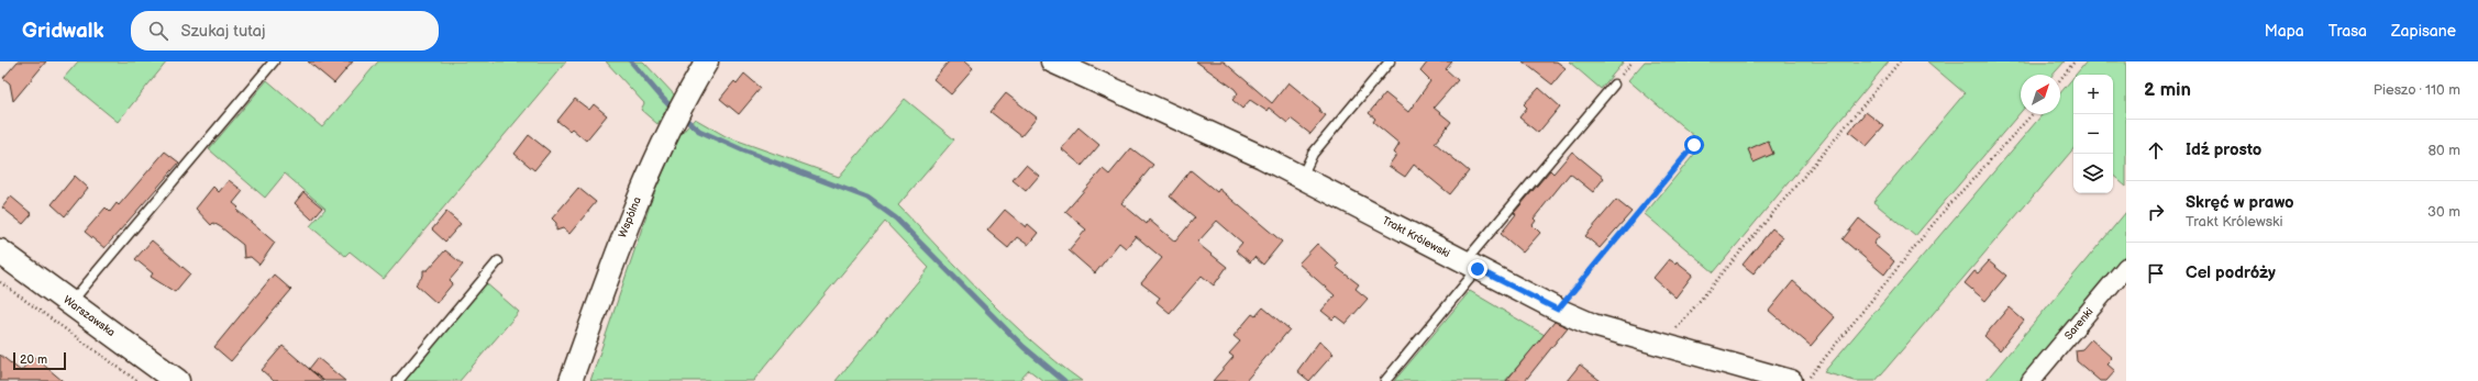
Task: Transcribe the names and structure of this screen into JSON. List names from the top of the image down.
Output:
{
  "streets": {
    "main road": ["Warszawska"],
    "street": ["Wspólna", "Trakt Królewski", "Sarenki"]
  },
  "scale_bar": "20 m",
  "north": "top right",
  "page": {
    "header": "Gridwalk",
    "search": "Szukaj tutaj",
    "nav": ["Mapa", "Trasa", "Zapisane"],
    "heading": ["2 min", "Pieszo · 110 m"],
    "map_buttons": ["+", "−"],
    "list": [
      ["Idź prosto", "80 m"],
      ["Skręć w prawo", "Trakt Królewski", "30 m"],
      "Cel podróży"
    ],
    "scale": "20 m"
  }
}
